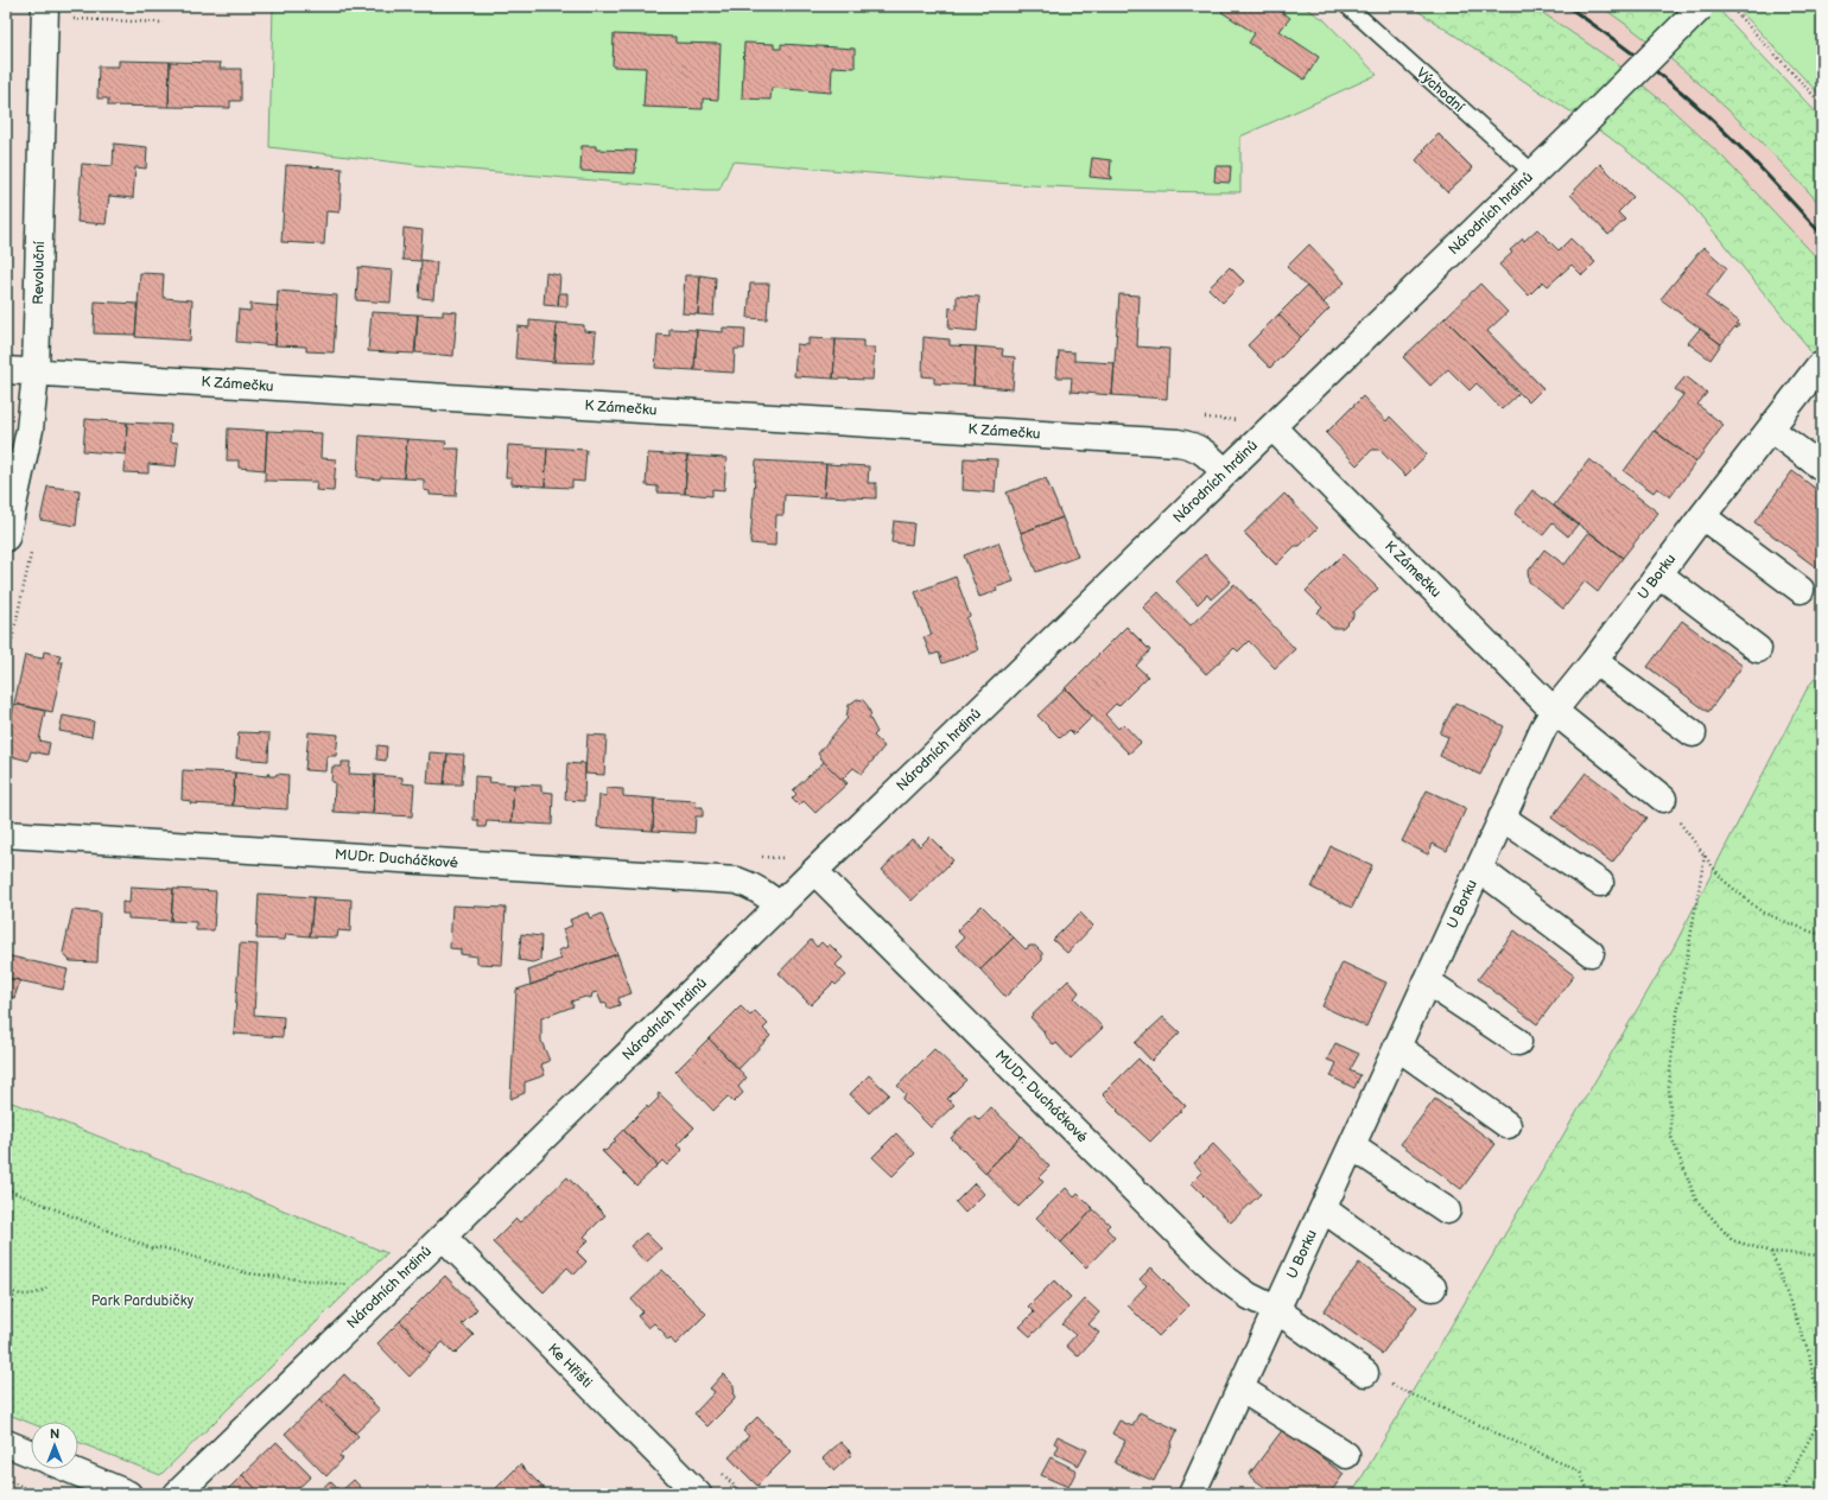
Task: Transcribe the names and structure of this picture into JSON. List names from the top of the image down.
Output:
{
  "streets": {
    "street": [
      "Národních hrdinů",
      "Revoluční",
      "K Zámečku",
      "U Borku",
      "MUDr. Ducháčkové",
      "Ke Hřišti"
    ],
    "lane": ["Východní"]
  },
  "crossings": [
    ["Východní", "Národních hrdinů"],
    ["Národních hrdinů", "K Zámečku"],
    ["Národních hrdinů", "MUDr. Ducháčkové"],
    ["Národních hrdinů", "Ke Hřišti"],
    ["Revoluční", "K Zámečku"],
    ["K Zámečku", "U Borku"],
    ["U Borku", "MUDr. Ducháčkové"]
  ],
  "parks": ["Park Pardubičky"],
  "north": "top"
}
